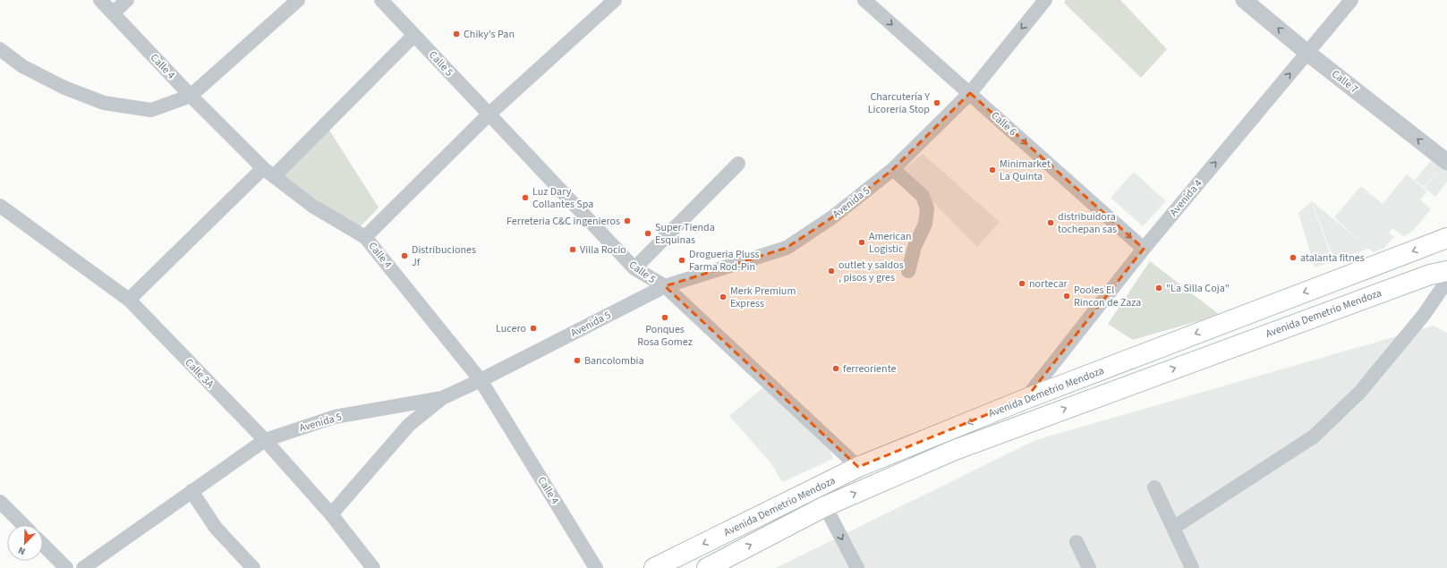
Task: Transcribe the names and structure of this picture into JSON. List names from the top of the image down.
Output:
{
  "streets": {
    "main road": ["Avenida Demetrio Mendoza"],
    "street": [
      "Calle 5",
      "Calle 4",
      "Calle 7",
      "Calle 6",
      "Avenida 4",
      "Avenida 5",
      "Calle 3A"
    ]
  },
  "crossings": [
    ["Calle 5", "Avenida 5"],
    ["Calle 5", "Avenida Demetrio Mendoza"],
    ["Calle 4", "Avenida 5"],
    ["Calle 7", "Avenida 4"],
    ["Calle 6", "Avenida 4"],
    ["Calle 6", "Avenida 5"],
    ["Avenida 4", "Avenida Demetrio Mendoza"],
    ["Avenida 5", "Calle 3A"]
  ],
  "one_way": ["Calle 7", "Calle 6", "Avenida 4"],
  "places": [
    "Chiky's Pan",
    "Charcutería Y Licoreria Stop",
    "Minimarket La Quinta",
    "Luz Dary Collantes Spa",
    "Ferreteria C&C ingenieros",
    "distribuidora tochepan sas",
    "Super Tienda Esquinas",
    "American Logistic",
    "Villa Rocio",
    "Distribuciones Jf",
    "atalanta fitnes",
    "Drogueria Pluss Farma Rod-Pin",
    "outlet y saldos , pisos y gres",
    "nortecar",
    "\"La Silla Coja\"",
    "Pooles El Rincon de Zaza",
    "Merk Premium Express",
    "Ponques Rosa Gomez",
    "Lucero",
    "Bancolombia",
    "ferreoriente"
  ],
  "north": "bottom left"
}
